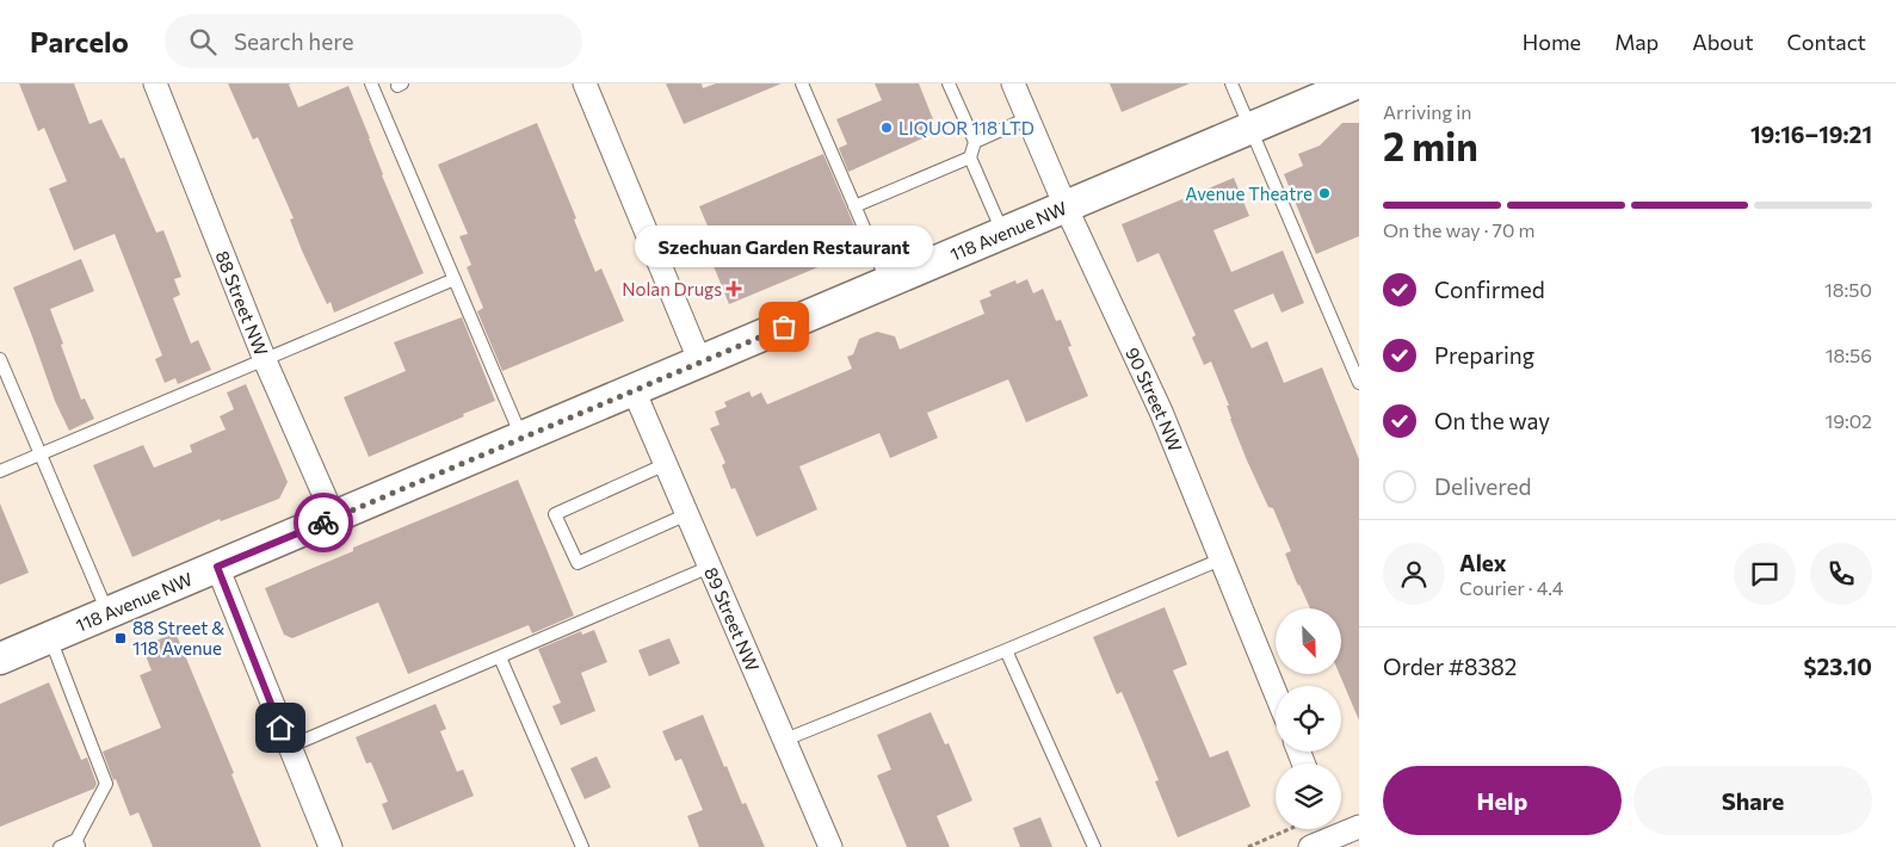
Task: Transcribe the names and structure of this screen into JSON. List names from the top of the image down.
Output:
{
  "streets": {
    "main road": ["118 Avenue NW"],
    "street": ["88 Street NW", "90 Street NW", "89 Street NW"]
  },
  "crossings": [
    ["118 Avenue NW", "88 Street NW"],
    ["118 Avenue NW", "90 Street NW"],
    ["118 Avenue NW", "89 Street NW"]
  ],
  "places": {
    "other": ["LIQUOR 118 LTD", "Avenue Theatre", "Szechuan Garden Restaurant"],
    "health": ["Nolan Drugs"],
    "transit": ["88 Street & 118 Avenue"]
  },
  "north": "bottom right",
  "page": {
    "header": "Parcelo",
    "search": "Search here",
    "nav": [
      "Home",
      "Map",
      "About",
      "Contact"
    ],
    "heading": ["2 min", "Arriving in", "19:16–19:21"],
    "panel": [
      "Alex",
      "Courier · 4.4",
      "Order #8382",
      "$23.10"
    ],
    "bar": "On the way · 70 m",
    "bubble": "Szechuan Garden Restaurant",
    "list": [
      ["Confirmed", "18:50"],
      ["Preparing", "18:56"],
      ["On the way", "19:02"],
      "Delivered"
    ],
    "buttons": ["Help", "Share"]
  }
}
